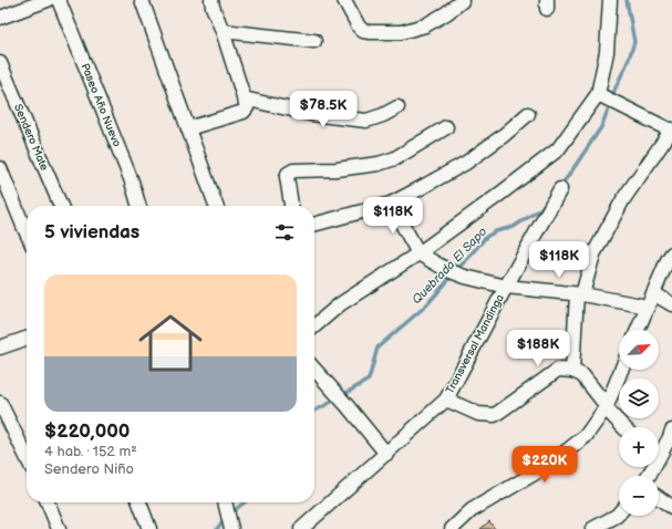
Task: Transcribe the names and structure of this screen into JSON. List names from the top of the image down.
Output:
{
  "streets": {
    "street": ["Paseo Año Nuevo", "Sendero Mate", "Transversal Mandinga"]
  },
  "water": ["Quebrada El Sapo"],
  "north": "top right",
  "page": {
    "price": [
      "$78.5K",
      "$118K",
      "$118K",
      "$188K",
      "$220K"
    ],
    "heading": "5 viviendas",
    "list": [
      {
        "name": "$220,000",
        "note": "4 hab. · 152 m² · Sendero Niño"
      }
    ],
    "map_buttons": ["+", "−"]
  }
}
